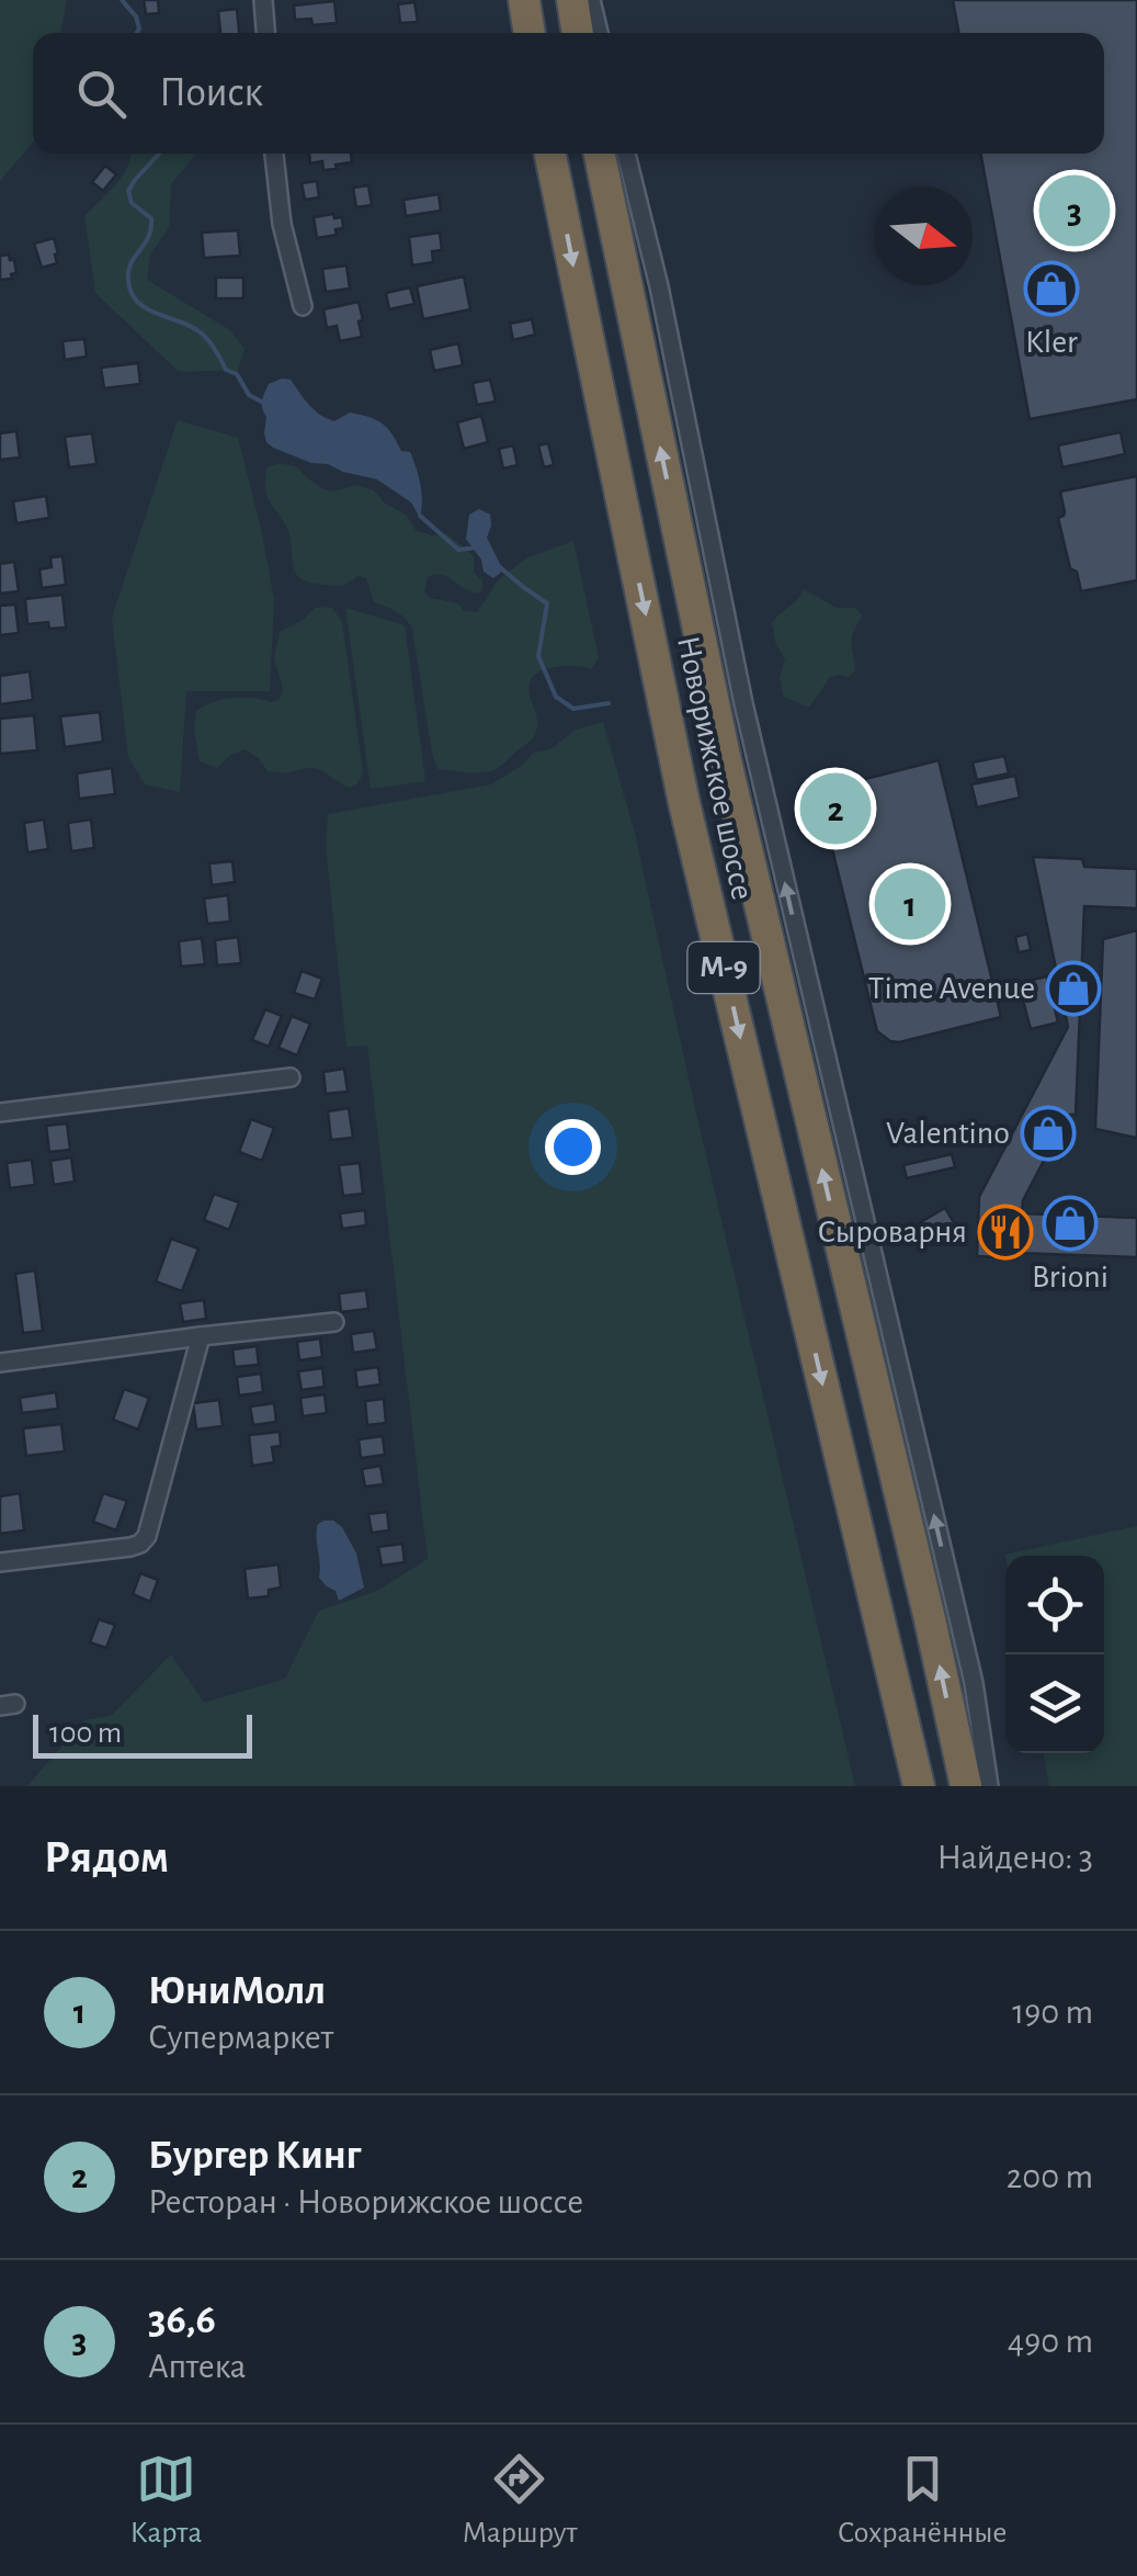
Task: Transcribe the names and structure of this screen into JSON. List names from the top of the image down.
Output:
{
  "streets": {
    "highway": ["Новорижское шоссе", "М-9"]
  },
  "places": {
    "shop": [
      "Kler",
      "Time Avenue",
      "Valentino",
      "Brioni"
    ],
    "restaurant": ["Сыроварня"]
  },
  "scale_bar": "100 m",
  "north": "right",
  "page": {
    "search": "Поиск",
    "pins": ["3", "2", "1"],
    "scale": "100 m",
    "heading": ["Рядом", "Найдено: 3"],
    "list": [
      {
        "mark": "1",
        "name": "ЮниМолл",
        "note": "Супермаркет",
        "value": "190 m"
      },
      {
        "mark": "2",
        "name": "Бургер Кинг",
        "note": "Ресторан · Новорижское шоссе",
        "value": "200 m"
      },
      {
        "mark": "3",
        "name": "36,6",
        "note": "Аптека",
        "value": "490 m"
      }
    ],
    "nav": ["Карта", "Маршрут", "Сохранённые"]
  }
}
